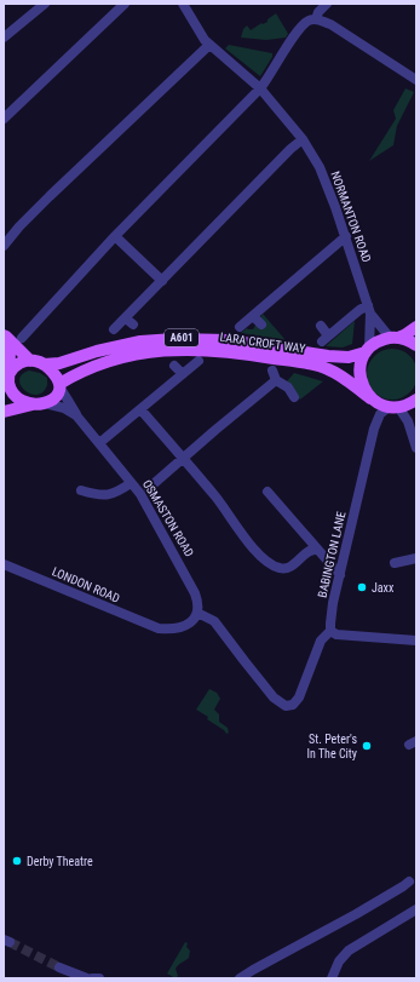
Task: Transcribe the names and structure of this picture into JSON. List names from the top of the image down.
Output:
{
  "streets": {
    "main road": ["A601", "LARA CROFT WAY"],
    "street": [
      "NORMANTON ROAD",
      "OSMASTON ROAD",
      "BABINGTON LANE",
      "LONDON ROAD"
    ]
  },
  "crossings": [
    ["NORMANTON ROAD", "A601"],
    ["NORMANTON ROAD", "LARA CROFT WAY"],
    ["A601", "LARA CROFT WAY"],
    ["A601", "OSMASTON ROAD"],
    ["A601", "BABINGTON LANE"],
    ["LARA CROFT WAY", "OSMASTON ROAD"],
    ["OSMASTON ROAD", "BABINGTON LANE"],
    ["OSMASTON ROAD", "LONDON ROAD"],
    ["BABINGTON LANE", "LONDON ROAD"]
  ],
  "places": ["Jaxx", "St. Peter's In The City", "Derby Theatre"]
}
